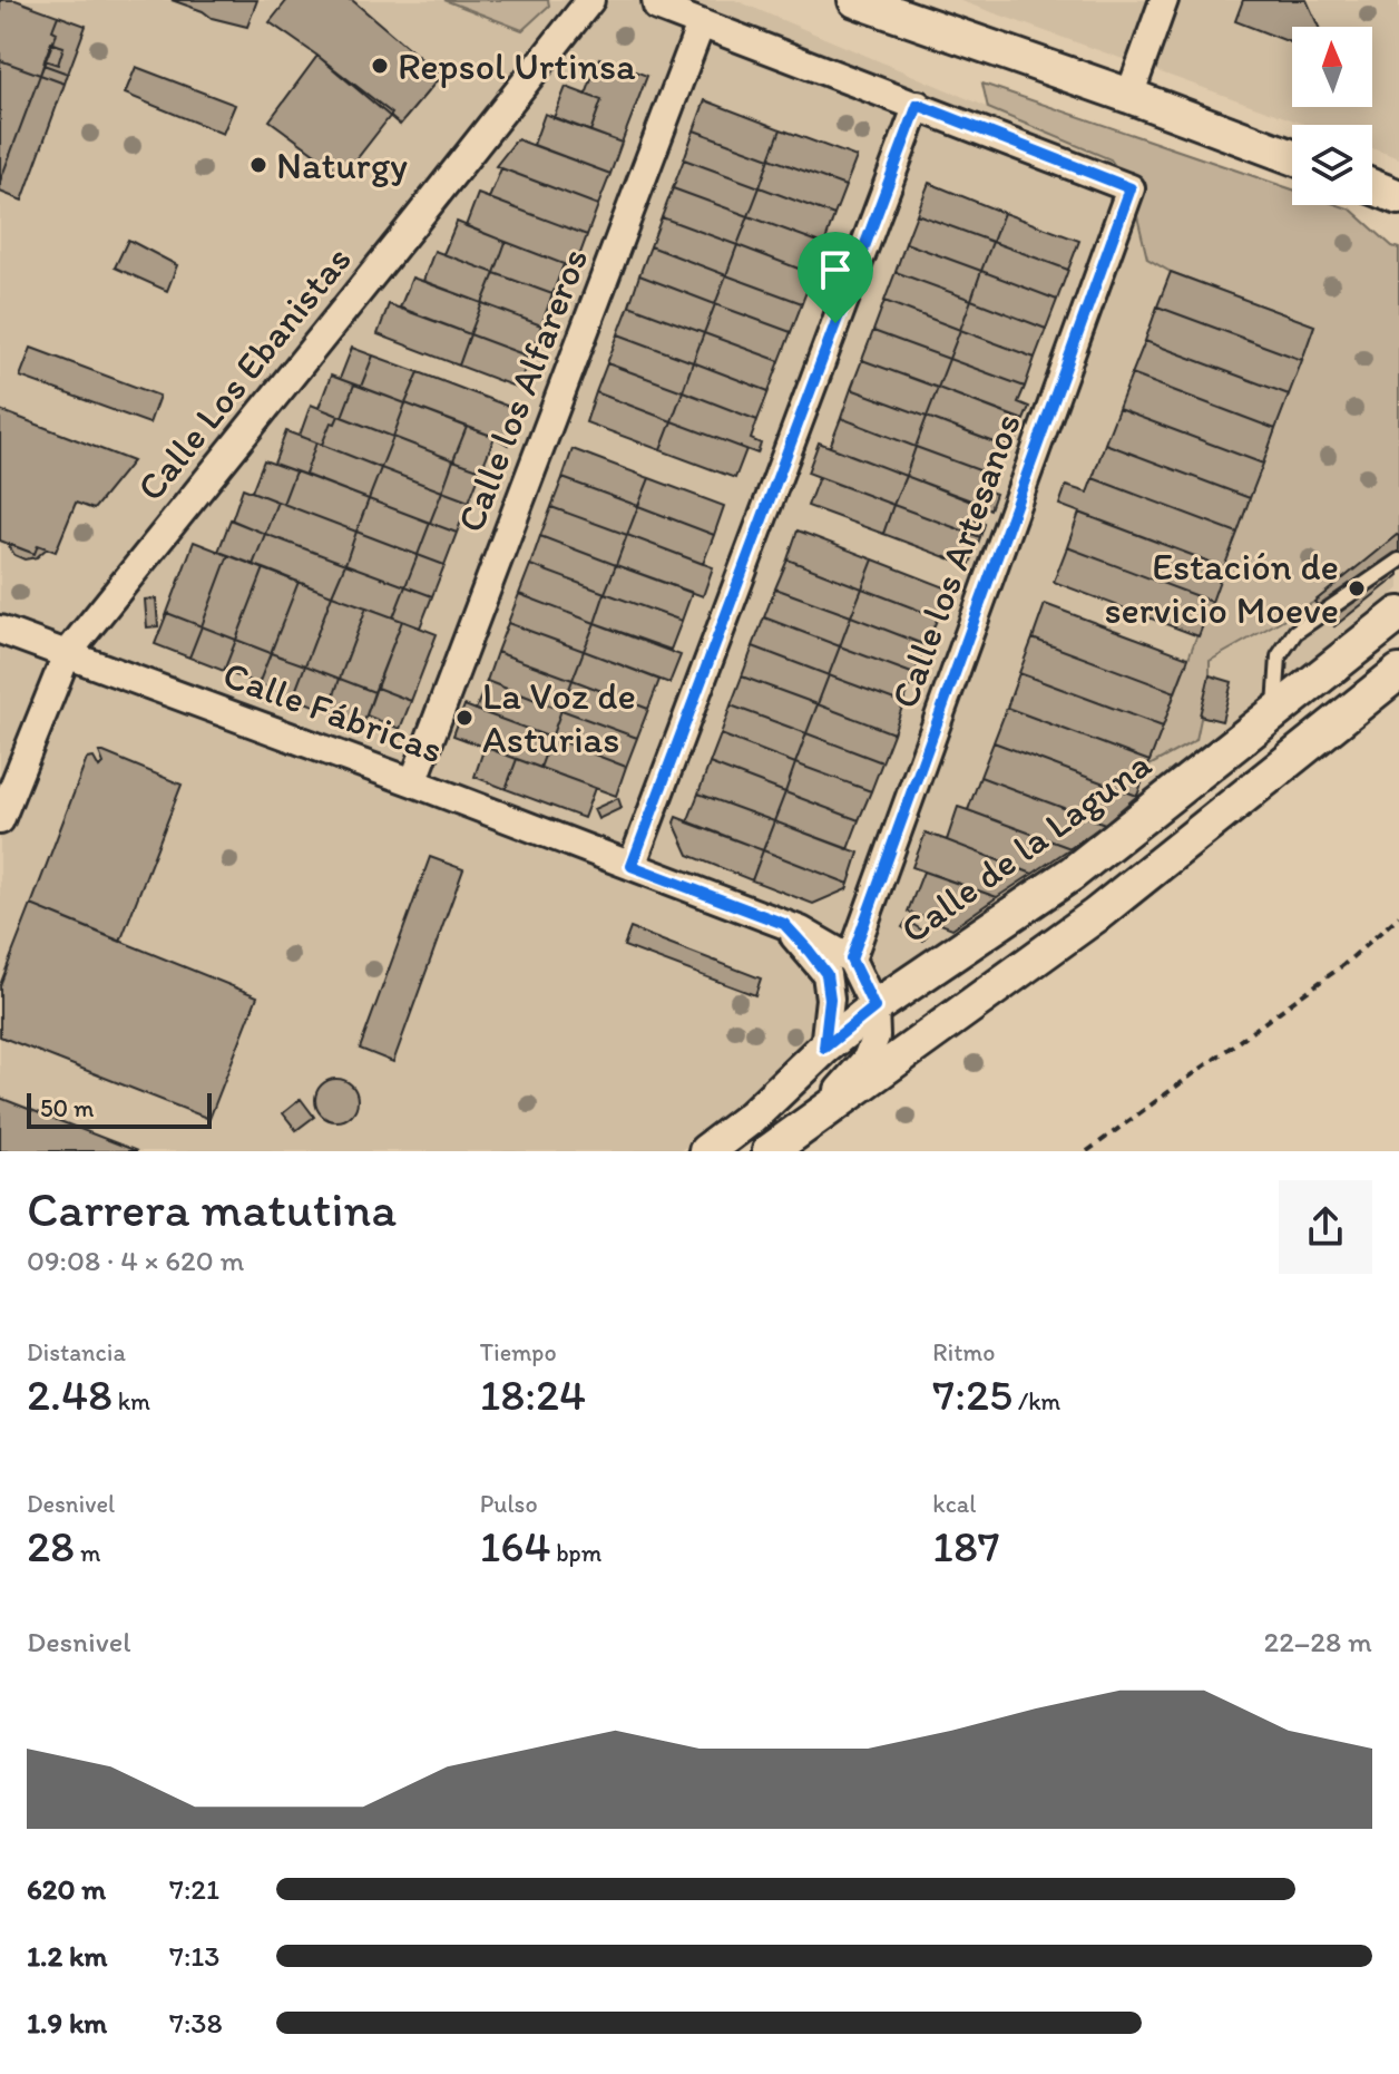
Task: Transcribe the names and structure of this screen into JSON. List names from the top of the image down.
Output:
{
  "streets": {
    "street": [
      "Calle Los Ebanistas",
      "Calle los Alfareros",
      "Calle los Artesanos",
      "Calle Fábricas",
      "Calle de la Laguna"
    ]
  },
  "crossings": [
    ["Calle Los Ebanistas", "Calle Fábricas"],
    ["Calle los Alfareros", "Calle Fábricas"],
    ["Calle los Artesanos", "Calle Fábricas"]
  ],
  "places": [
    "Repsol Urtinsa",
    "Naturgy",
    "Estación de servicio Moeve",
    "La Voz de Asturias"
  ],
  "scale_bar": "50 m",
  "north": "top",
  "page": {
    "scale": "50 m",
    "heading": ["Carrera matutina", "09:08 · 4 × 620 m"],
    "stats": [
      ["Distancia", "2.48 km"],
      ["Tiempo", "18:24"],
      ["Ritmo", "7:25 /km"],
      ["Desnivel", "28 m"],
      ["Pulso", "164 bpm"],
      ["kcal", "187"]
    ],
    "chart": ["Desnivel", "22–28 m"],
    "list": [
      {
        "name": "620 m",
        "note": "7:21"
      },
      {
        "name": "1.2 km",
        "note": "7:13"
      },
      {
        "name": "1.9 km",
        "note": "7:38"
      }
    ]
  }
}
